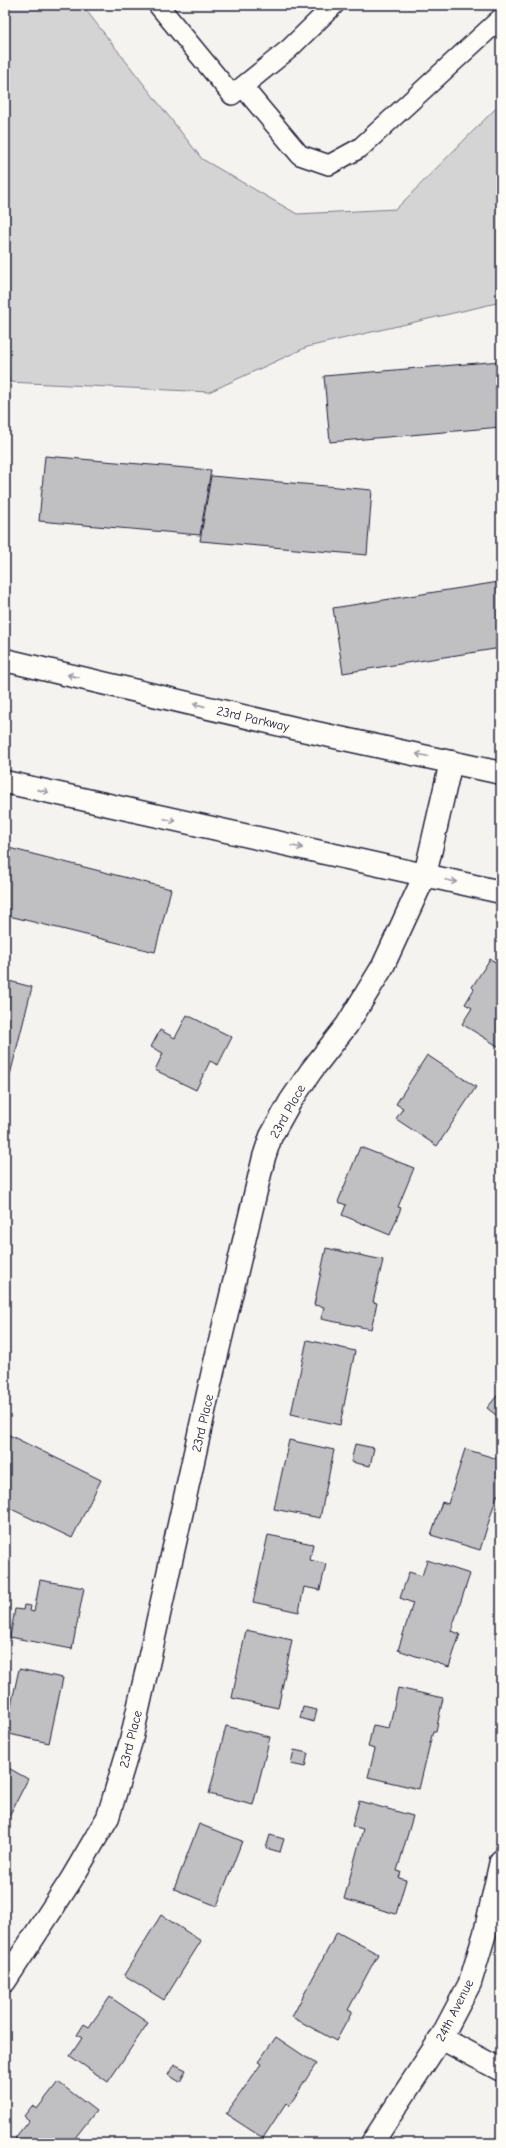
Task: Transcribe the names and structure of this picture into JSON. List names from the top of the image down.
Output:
{
  "streets": {
    "street": ["23rd Parkway", "23rd Place", "24th Avenue"]
  },
  "crossings": [
    ["23rd Parkway", "23rd Place"]
  ]
}
